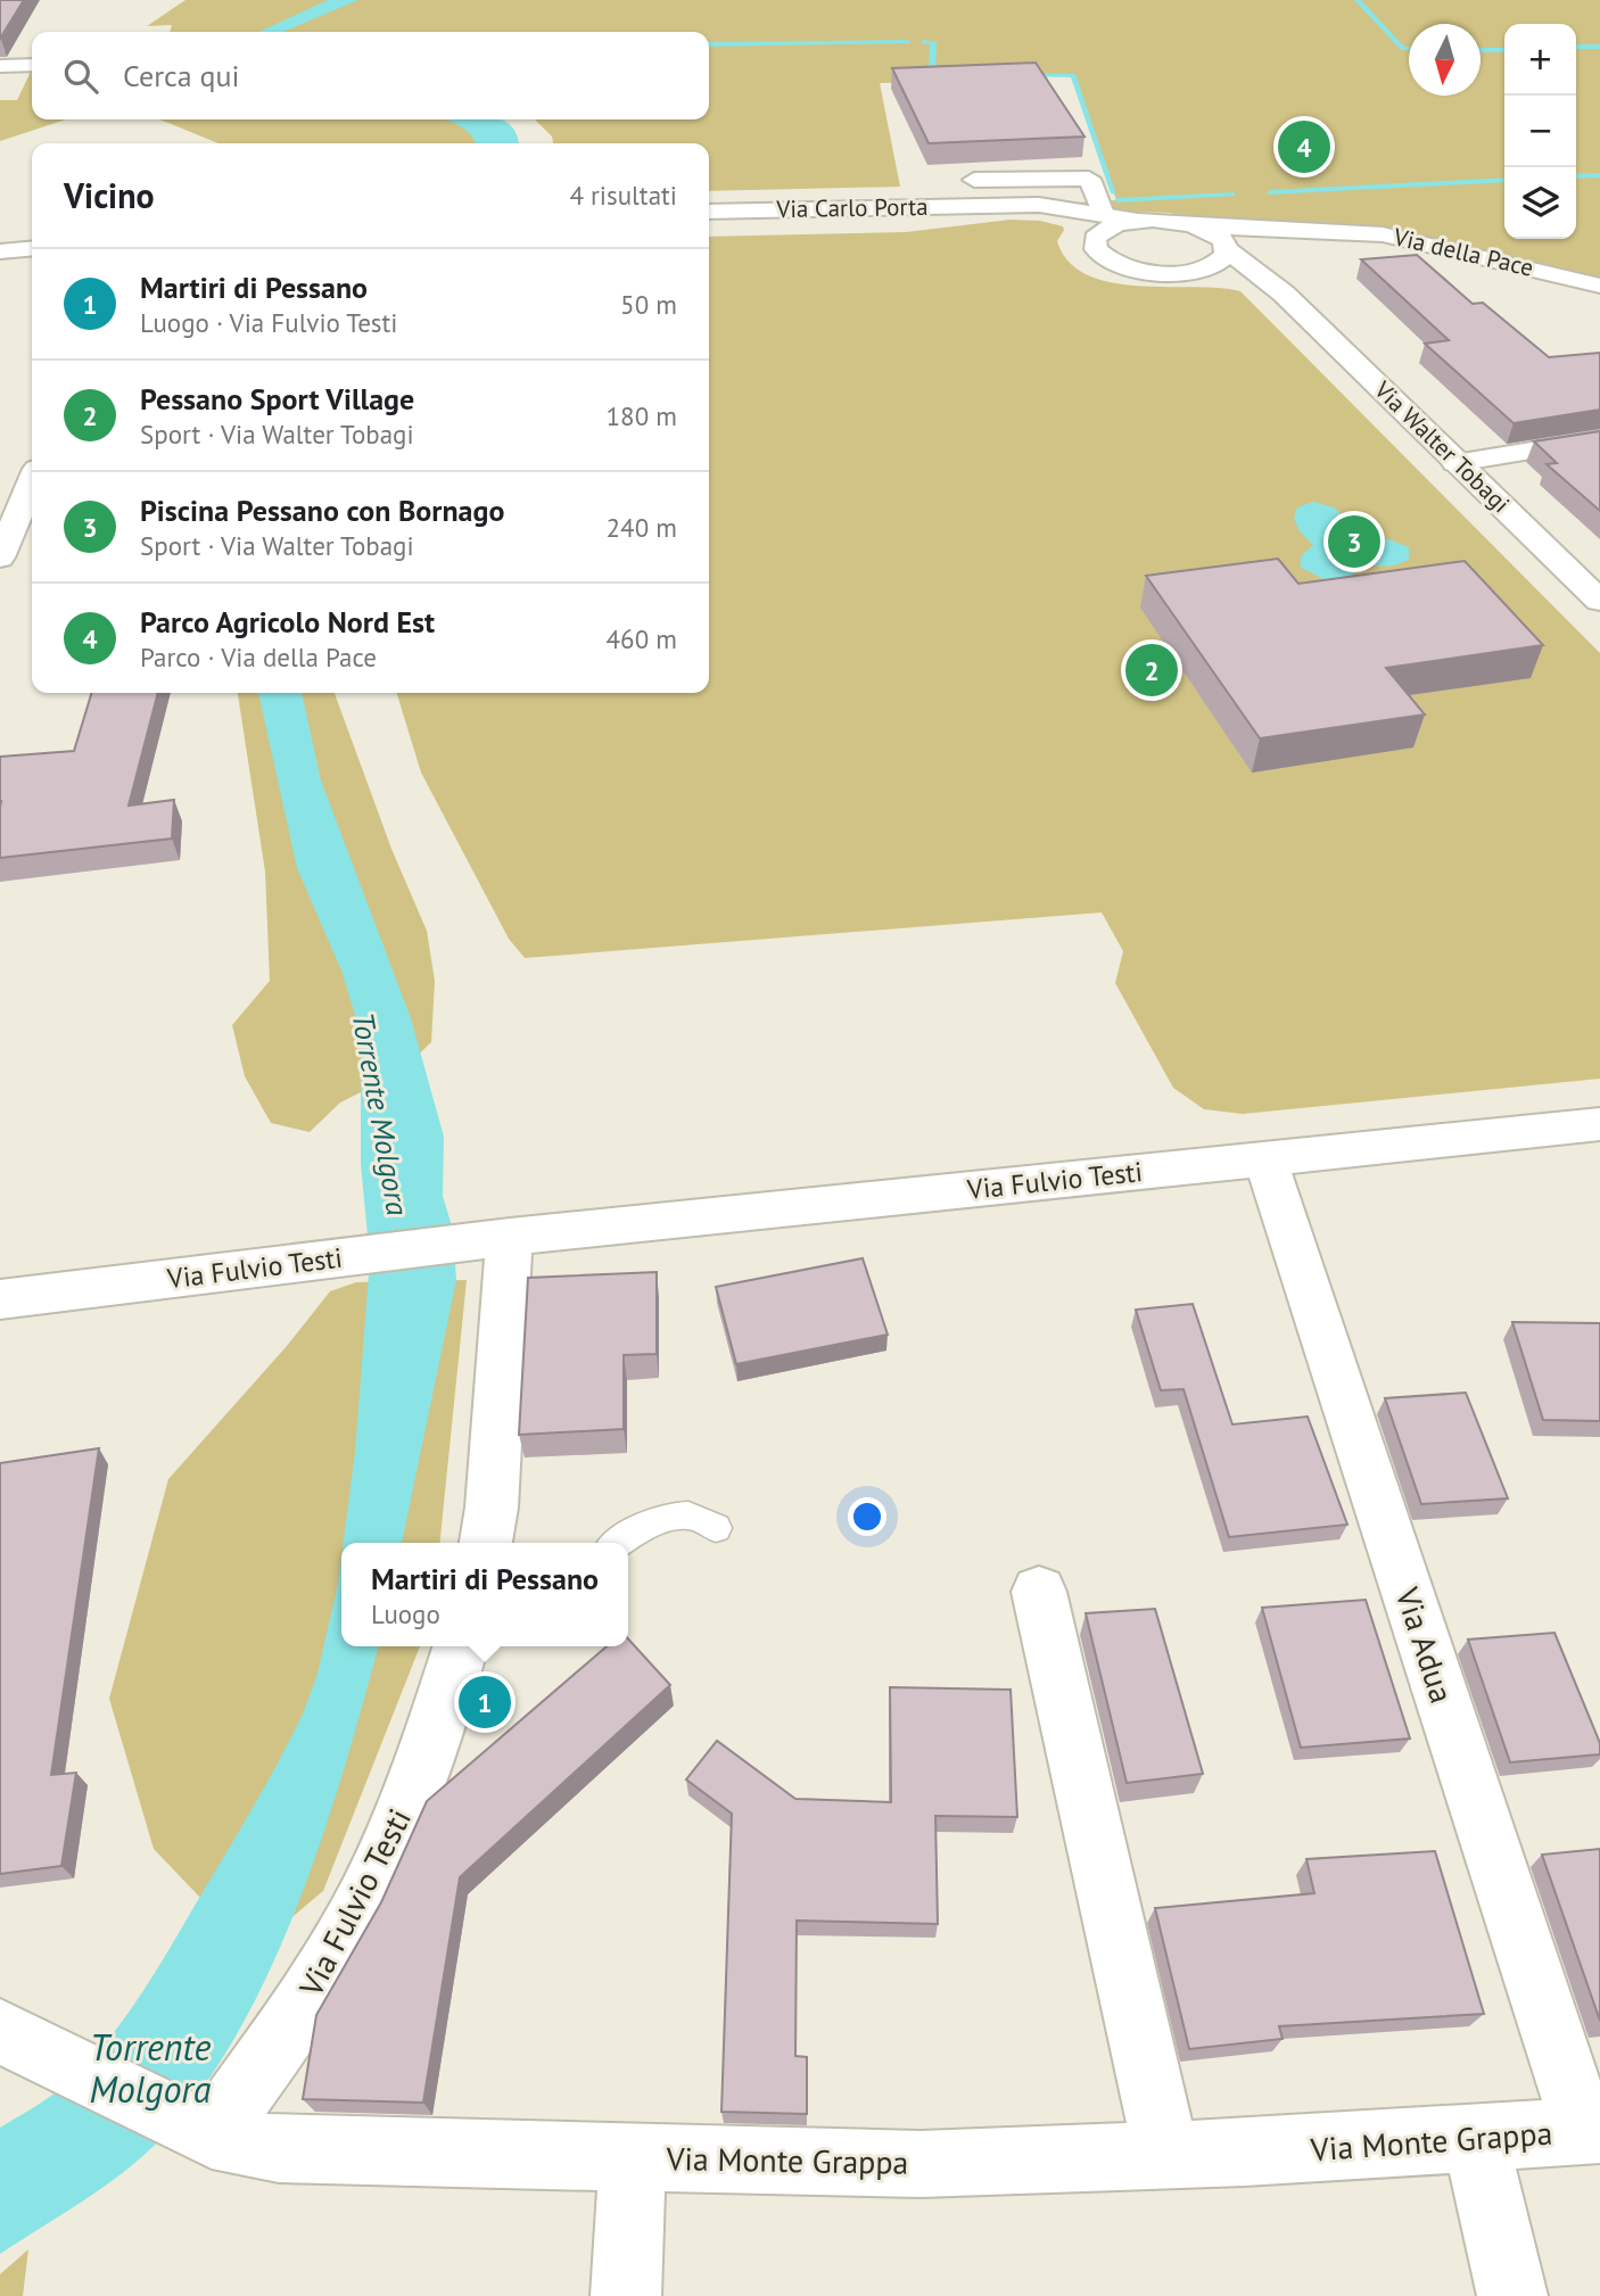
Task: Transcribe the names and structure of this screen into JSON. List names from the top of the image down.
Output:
{
  "streets": {
    "street": [
      "Via Carlo Porta",
      "Via della Pace",
      "Via Walter Tobagi",
      "Via Fulvio Testi",
      "Via Adua",
      "Via Monte Grappa"
    ]
  },
  "crossings": [
    ["Via Carlo Porta", "Via della Pace"],
    ["Via Carlo Porta", "Via Walter Tobagi"],
    ["Via della Pace", "Via Walter Tobagi"],
    ["Via Fulvio Testi", "Via Adua"],
    ["Via Fulvio Testi", "Via Monte Grappa"],
    ["Via Adua", "Via Monte Grappa"]
  ],
  "water": ["Torrente Molgora"],
  "north": "bottom",
  "page": {
    "map_buttons": ["+", "−"],
    "search": "Cerca qui",
    "pins": [
      "4",
      "3",
      "2",
      "1"
    ],
    "heading": ["Vicino", "4 risultati"],
    "list": [
      {
        "mark": "1",
        "name": "Martiri di Pessano",
        "note": "Luogo · Via Fulvio Testi",
        "value": "50 m"
      },
      {
        "mark": "2",
        "name": "Pessano Sport Village",
        "note": "Sport · Via Walter Tobagi",
        "value": "180 m"
      },
      {
        "mark": "3",
        "name": "Piscina Pessano con Bornago",
        "note": "Sport · Via Walter Tobagi",
        "value": "240 m"
      },
      {
        "mark": "4",
        "name": "Parco Agricolo Nord Est",
        "note": "Parco · Via della Pace",
        "value": "460 m"
      }
    ],
    "popup": ["Martiri di Pessano", "Luogo"]
  }
}
